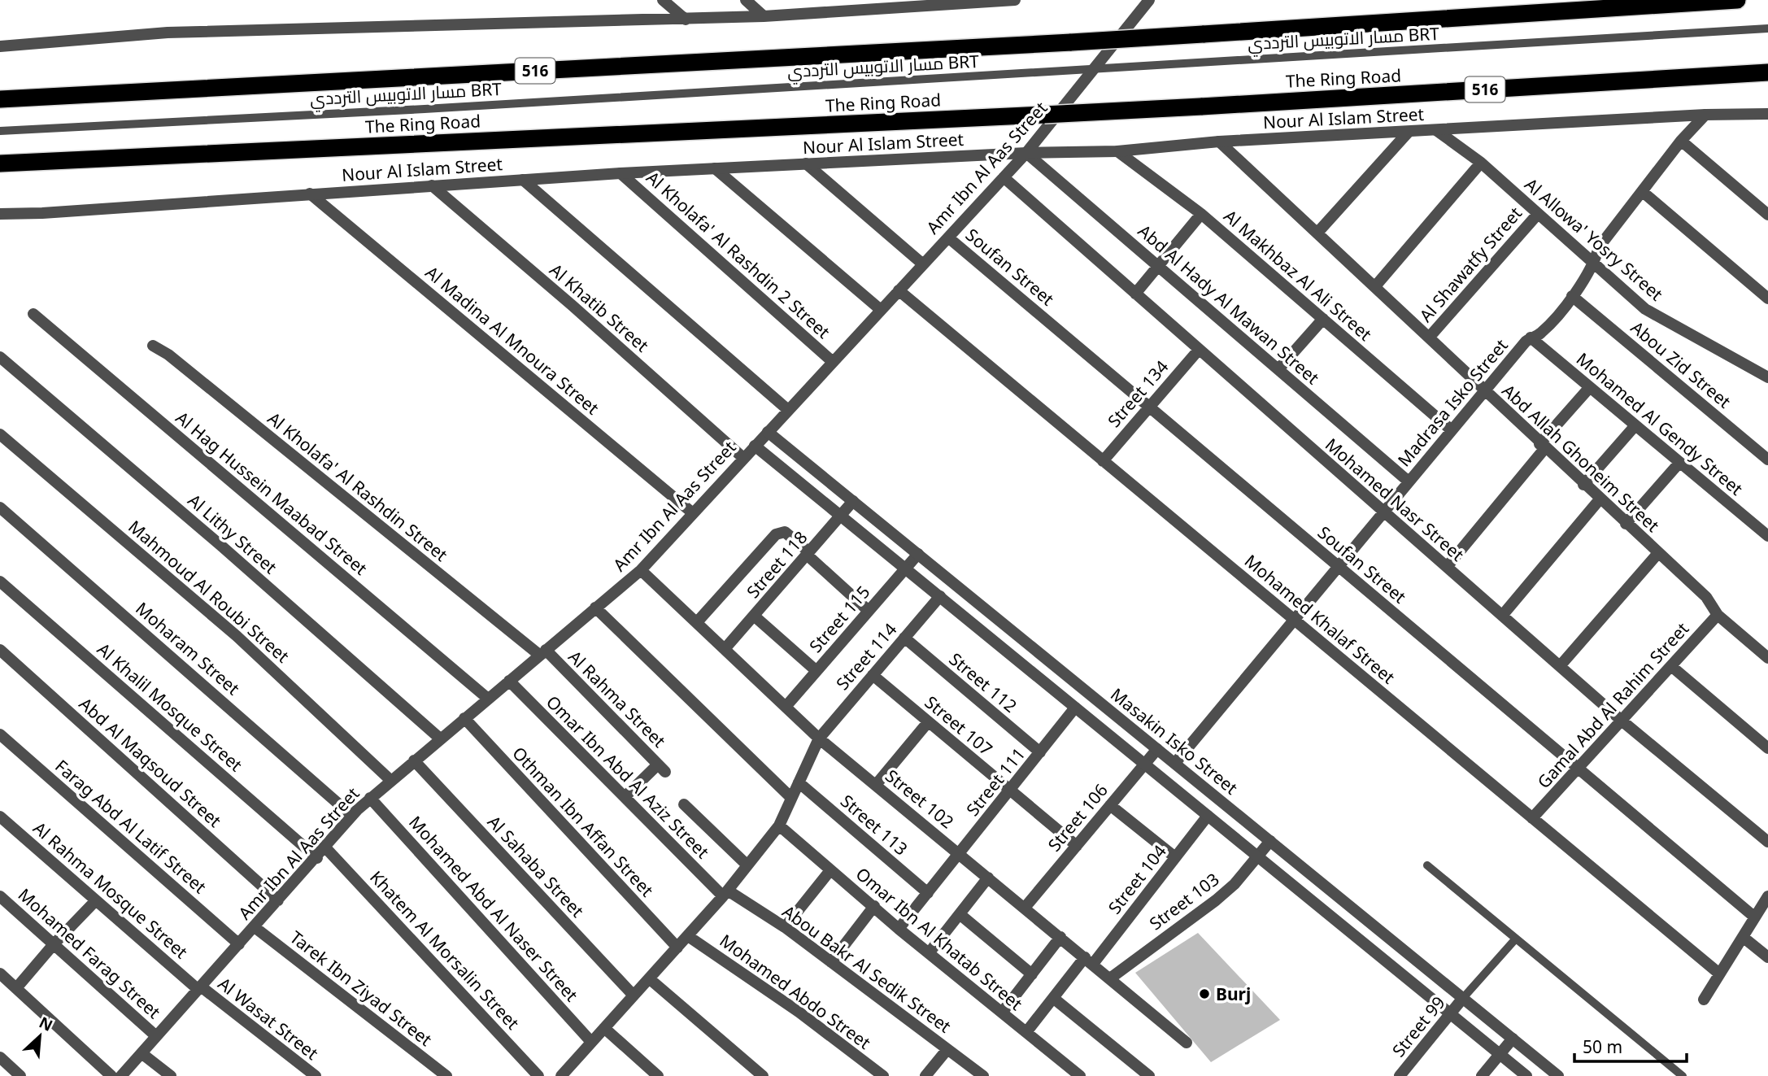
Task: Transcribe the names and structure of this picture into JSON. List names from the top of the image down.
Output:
{
  "streets": {
    "highway": ["516", "The Ring Road"],
    "street": [
      "Nour Al Islam Street",
      "Amr Ibn Al Aas Street",
      "Al Allowa' Yosry Street",
      "Al Kholafa' Al Rashdin 2 Street",
      "Al Shawatfy Street",
      "Soufan Street",
      "Al Makhbaz Al Ali Street",
      "Abd Al Hady Al Mawan Street",
      "Al Khatib Street",
      "Al Madina Al Mnoura Street",
      "Abou Zid Street",
      "Street 134",
      "Madrasa Isko Street",
      "Mohamed Al Gendy Street",
      "Abd Allah Ghoneim Street",
      "Al Kholafa' Al Rashdin Street",
      "Al Hag Hussein Maabad Street",
      "Mohamed Nasr Street",
      "Al Lithy Street",
      "Street 118",
      "Mahmoud Al Roubi Street",
      "Street 115",
      "Mohamed Khalaf Street",
      "Moharam Street",
      "Street 114",
      "Street 112",
      "Al Rahma Street",
      "Gamal Abd Al Rahim Street",
      "Al Khalil Mosque Street",
      "Street 107",
      "Masakin Isko Street",
      "Abd Al Maqsoud Street",
      "Omar Ibn Abd Al Aziz Street",
      "Street 111",
      "Street 102",
      "Street 106",
      "Othman Ibn Affan Street",
      "Street 113",
      "Farag Abd Al Latif Street",
      "Al Sahaba Street",
      "Street 104",
      "Al Rahma Mosque Street",
      "Street 103",
      "Mohamed Abd Al Naser Street",
      "Omar Ibn Al Khatab Street",
      "Khatem Al Morsalin Street",
      "Mohamed Farag Street",
      "Abou Bakr Al Sedik Street",
      "Tarek Ibn Ziyad Street",
      "Mohamed Abdo Street",
      "Al Wasat Street",
      "Street 99"
    ],
    "lane": ["مسار الاتوبيس الترددي BRT"]
  },
  "crossings": [
    ["Nour Al Islam Street", "Amr Ibn Al Aas Street"],
    ["Nour Al Islam Street", "Al Allowa' Yosry Street"],
    ["Nour Al Islam Street", "Al Kholafa' Al Rashdin 2 Street"],
    ["Nour Al Islam Street", "Al Makhbaz Al Ali Street"],
    ["Nour Al Islam Street", "Abd Al Hady Al Mawan Street"],
    ["Nour Al Islam Street", "Al Khatib Street"],
    ["Nour Al Islam Street", "Al Madina Al Mnoura Street"],
    ["Nour Al Islam Street", "Madrasa Isko Street"],
    ["Nour Al Islam Street", "Abd Allah Ghoneim Street"],
    ["Amr Ibn Al Aas Street", "Al Kholafa' Al Rashdin 2 Street"],
    ["Amr Ibn Al Aas Street", "Soufan Street"],
    ["Amr Ibn Al Aas Street", "Abd Al Hady Al Mawan Street"],
    ["Amr Ibn Al Aas Street", "Al Khatib Street"],
    ["Amr Ibn Al Aas Street", "Al Madina Al Mnoura Street"],
    ["Amr Ibn Al Aas Street", "Al Kholafa' Al Rashdin Street"],
    ["Amr Ibn Al Aas Street", "Al Hag Hussein Maabad Street"],
    ["Amr Ibn Al Aas Street", "Mohamed Nasr Street"],
    ["Amr Ibn Al Aas Street", "Al Lithy Street"],
    ["Amr Ibn Al Aas Street", "Mahmoud Al Roubi Street"],
    ["Amr Ibn Al Aas Street", "Mohamed Khalaf Street"],
    ["Amr Ibn Al Aas Street", "Moharam Street"],
    ["Amr Ibn Al Aas Street", "Al Rahma Street"],
    ["Amr Ibn Al Aas Street", "Al Khalil Mosque Street"],
    ["Amr Ibn Al Aas Street", "Masakin Isko Street"],
    ["Amr Ibn Al Aas Street", "Abd Al Maqsoud Street"],
    ["Amr Ibn Al Aas Street", "Omar Ibn Abd Al Aziz Street"],
    ["Amr Ibn Al Aas Street", "Street 102"],
    ["Amr Ibn Al Aas Street", "Othman Ibn Affan Street"],
    ["Amr Ibn Al Aas Street", "Farag Abd Al Latif Street"],
    ["Amr Ibn Al Aas Street", "Al Sahaba Street"],
    ["Amr Ibn Al Aas Street", "Al Rahma Mosque Street"],
    ["Amr Ibn Al Aas Street", "Mohamed Abd Al Naser Street"],
    ["Amr Ibn Al Aas Street", "Khatem Al Morsalin Street"],
    ["Amr Ibn Al Aas Street", "Mohamed Farag Street"],
    ["Amr Ibn Al Aas Street", "Tarek Ibn Ziyad Street"],
    ["Amr Ibn Al Aas Street", "Al Wasat Street"],
    ["Al Allowa' Yosry Street", "Al Shawatfy Street"],
    ["Al Allowa' Yosry Street", "Madrasa Isko Street"],
    ["Al Shawatfy Street", "Abd Allah Ghoneim Street"],
    ["Soufan Street", "Street 134"],
    ["Soufan Street", "Madrasa Isko Street"],
    ["Soufan Street", "Gamal Abd Al Rahim Street"],
    ["Al Makhbaz Al Ali Street", "Madrasa Isko Street"],
    ["Abd Al Hady Al Mawan Street", "Madrasa Isko Street"],
    ["Abou Zid Street", "Madrasa Isko Street"],
    ["Street 134", "Mohamed Nasr Street"],
    ["Street 134", "Mohamed Khalaf Street"],
    ["Madrasa Isko Street", "Mohamed Al Gendy Street"],
    ["Madrasa Isko Street", "Abd Allah Ghoneim Street"],
    ["Madrasa Isko Street", "Mohamed Nasr Street"],
    ["Madrasa Isko Street", "Mohamed Khalaf Street"],
    ["Madrasa Isko Street", "Masakin Isko Street"],
    ["Abd Allah Ghoneim Street", "Gamal Abd Al Rahim Street"],
    ["Al Kholafa' Al Rashdin Street", "Al Rahma Street"],
    ["Mohamed Nasr Street", "Gamal Abd Al Rahim Street"],
    ["Street 118", "Masakin Isko Street"],
    ["Street 118", "Street 102"],
    ["Street 115", "Masakin Isko Street"],
    ["Street 115", "Street 102"],
    ["Mohamed Khalaf Street", "Gamal Abd Al Rahim Street"],
    ["Street 114", "Street 112"],
    ["Street 114", "Street 107"],
    ["Street 114", "Omar Ibn Abd Al Aziz Street"],
    ["Street 114", "Street 102"],
    ["Street 114", "Othman Ibn Affan Street"],
    ["Street 114", "Street 113"],
    ["Street 114", "Al Sahaba Street"],
    ["Street 114", "Mohamed Abd Al Naser Street"],
    ["Street 114", "Omar Ibn Al Khatab Street"],
    ["Street 114", "Abou Bakr Al Sedik Street"],
    ["Street 114", "Mohamed Abdo Street"],
    ["Street 112", "Street 111"],
    ["Al Rahma Street", "Omar Ibn Abd Al Aziz Street"],
    ["Street 107", "Street 111"],
    ["Street 107", "Street 106"],
    ["Masakin Isko Street", "Street 106"],
    ["Masakin Isko Street", "Street 103"],
    ["Masakin Isko Street", "Street 99"],
    ["Omar Ibn Abd Al Aziz Street", "Abou Bakr Al Sedik Street"],
    ["Street 111", "Street 102"],
    ["Street 111", "Street 113"],
    ["Street 111", "Omar Ibn Al Khatab Street"],
    ["Street 102", "Street 106"],
    ["Street 102", "Street 104"],
    ["Street 102", "Street 103"],
    ["Street 104", "Omar Ibn Al Khatab Street"],
    ["Al Rahma Mosque Street", "Al Wasat Street"]
  ],
  "places": ["Burj"],
  "scale_bar": "50 m",
  "north": "top right"
}
